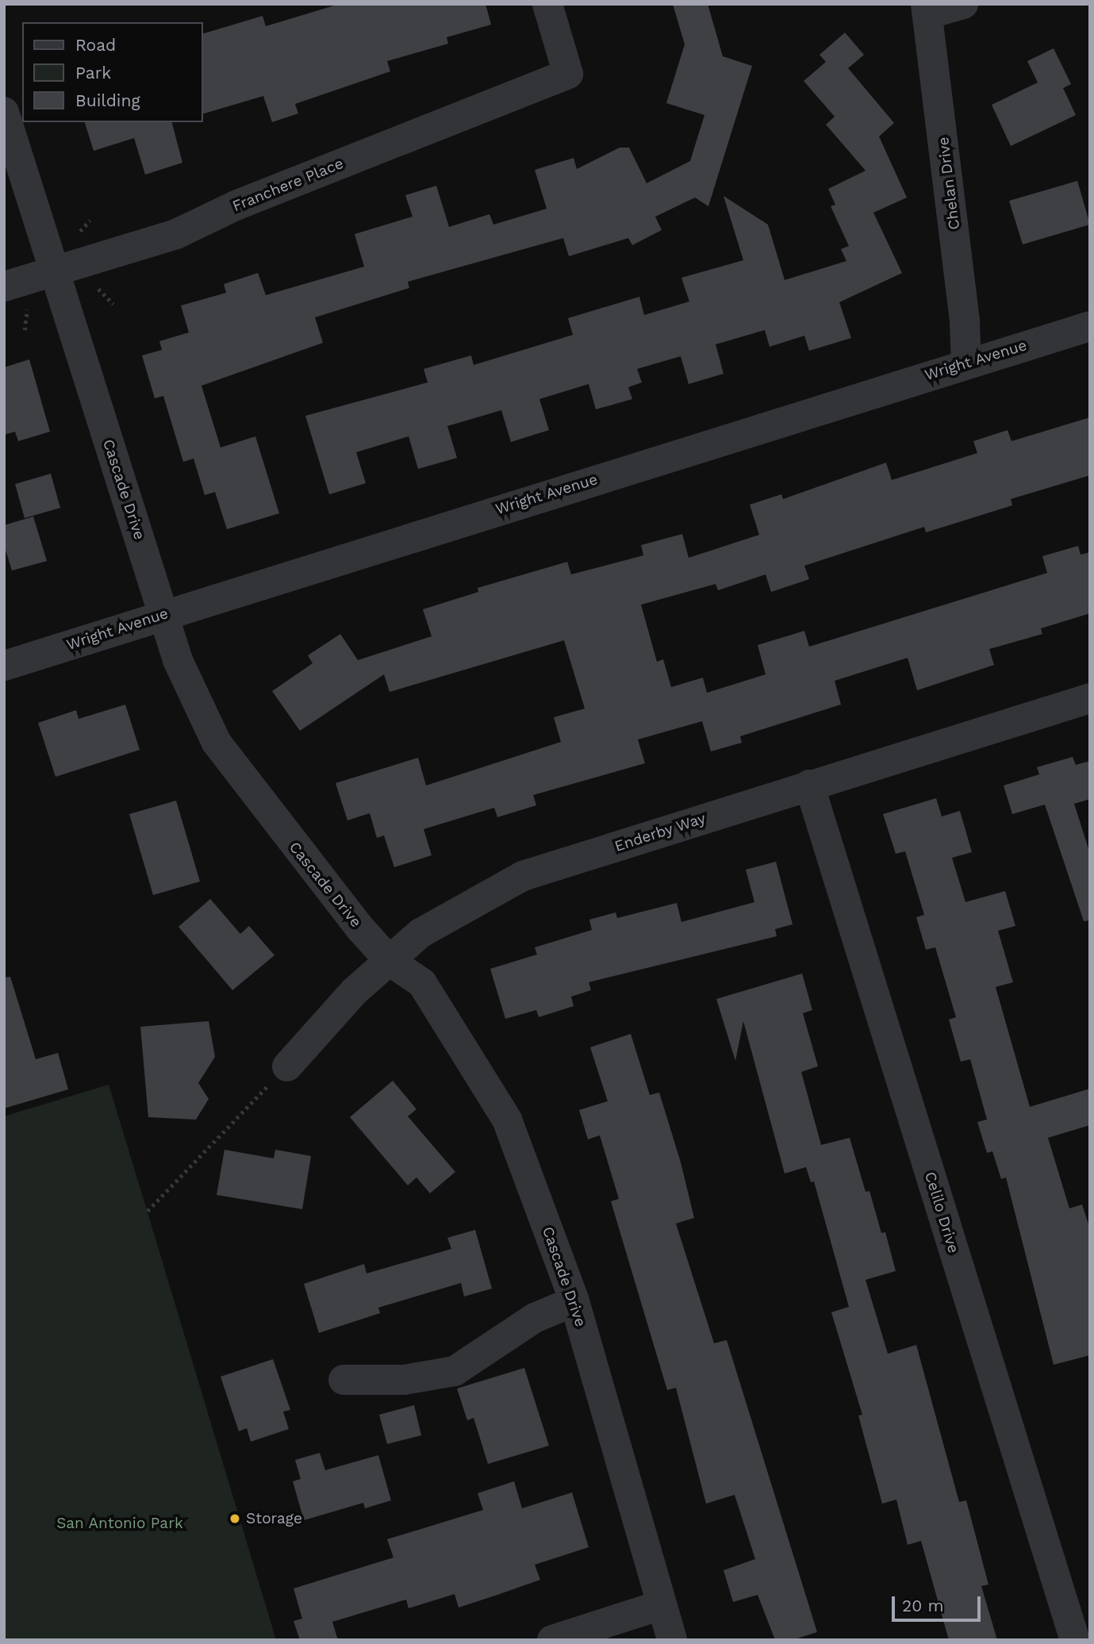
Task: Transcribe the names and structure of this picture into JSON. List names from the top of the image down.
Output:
{
  "streets": {
    "street": [
      "Chelan Drive",
      "Franchere Place",
      "Wright Avenue",
      "Cascade Drive",
      "Enderby Way",
      "Celilo Drive"
    ]
  },
  "crossings": [
    ["Chelan Drive", "Wright Avenue"],
    ["Franchere Place", "Cascade Drive"],
    ["Wright Avenue", "Cascade Drive"],
    ["Cascade Drive", "Enderby Way"],
    ["Enderby Way", "Celilo Drive"]
  ],
  "parks": ["San Antonio Park"],
  "places": ["Storage"],
  "legend": ["Road", "Park", "Building"],
  "scale_bar": "20 m"
}
